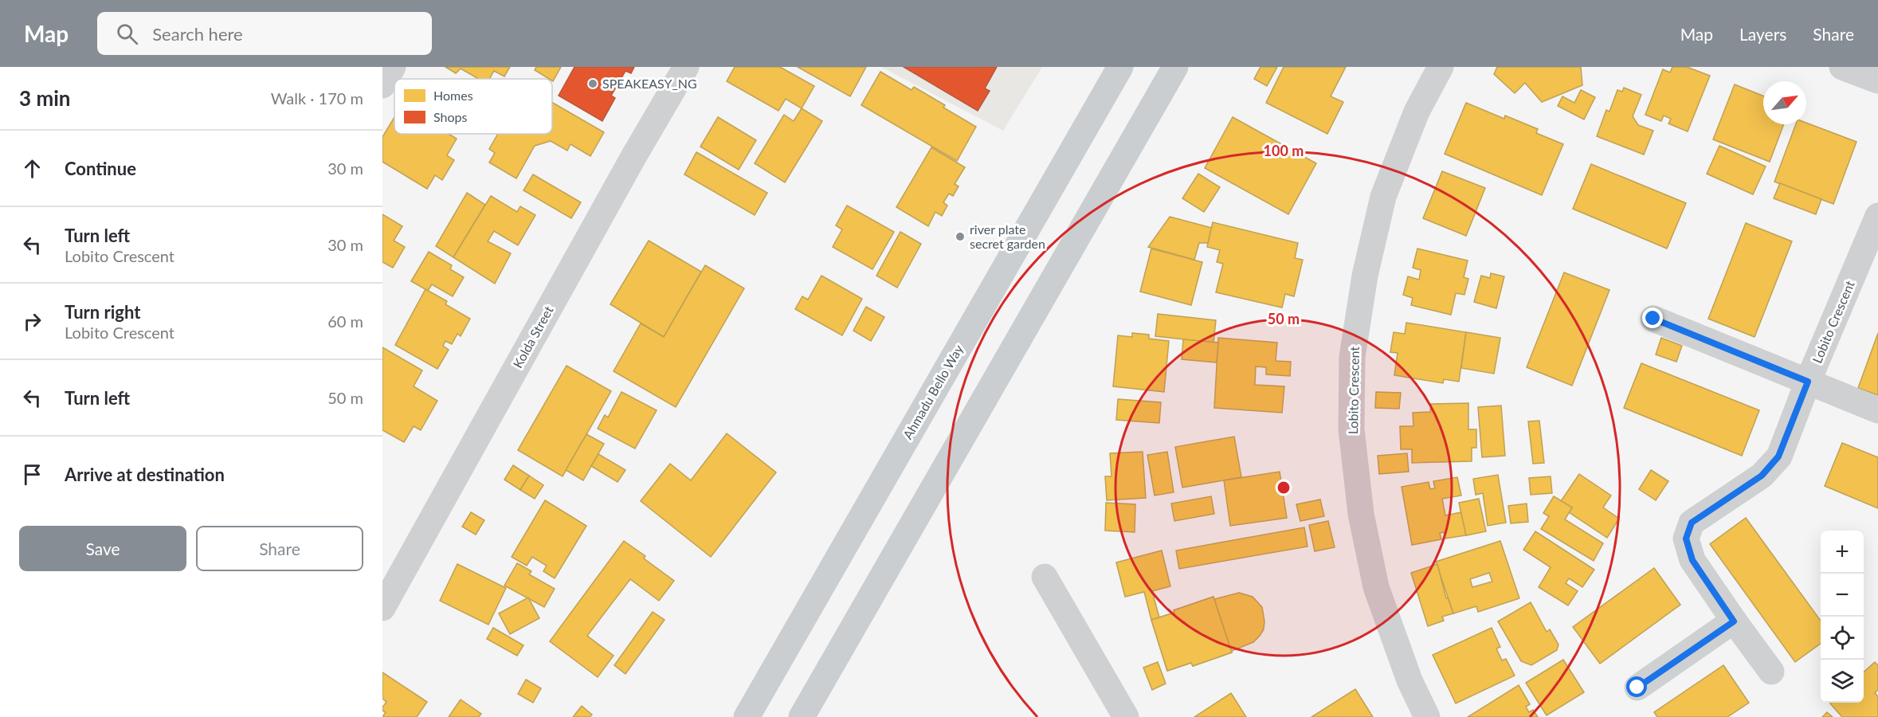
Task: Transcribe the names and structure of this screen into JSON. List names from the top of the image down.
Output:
{
  "streets": {
    "main road": ["Ahmadu Bello Way"],
    "street": ["Lobito Crescent", "Kolda Street"]
  },
  "places": ["SPEAKEASY_NG", "river plate secret garden"],
  "legend": ["Homes", "Shops"],
  "north": "top right",
  "page": {
    "header": "Map",
    "search": "Search here",
    "nav": ["Map", "Layers", "Share"],
    "heading": ["3 min", "Walk · 170 m"],
    "list": [
      ["Continue", "30 m"],
      ["Turn left", "Lobito Crescent", "30 m"],
      ["Turn right", "Lobito Crescent", "60 m"],
      ["Turn left", "50 m"],
      "Arrive at destination"
    ],
    "buttons": ["Save", "Share"],
    "map_buttons": ["+", "−"]
  },
  "rings": ["100 m", "50 m"]
}
